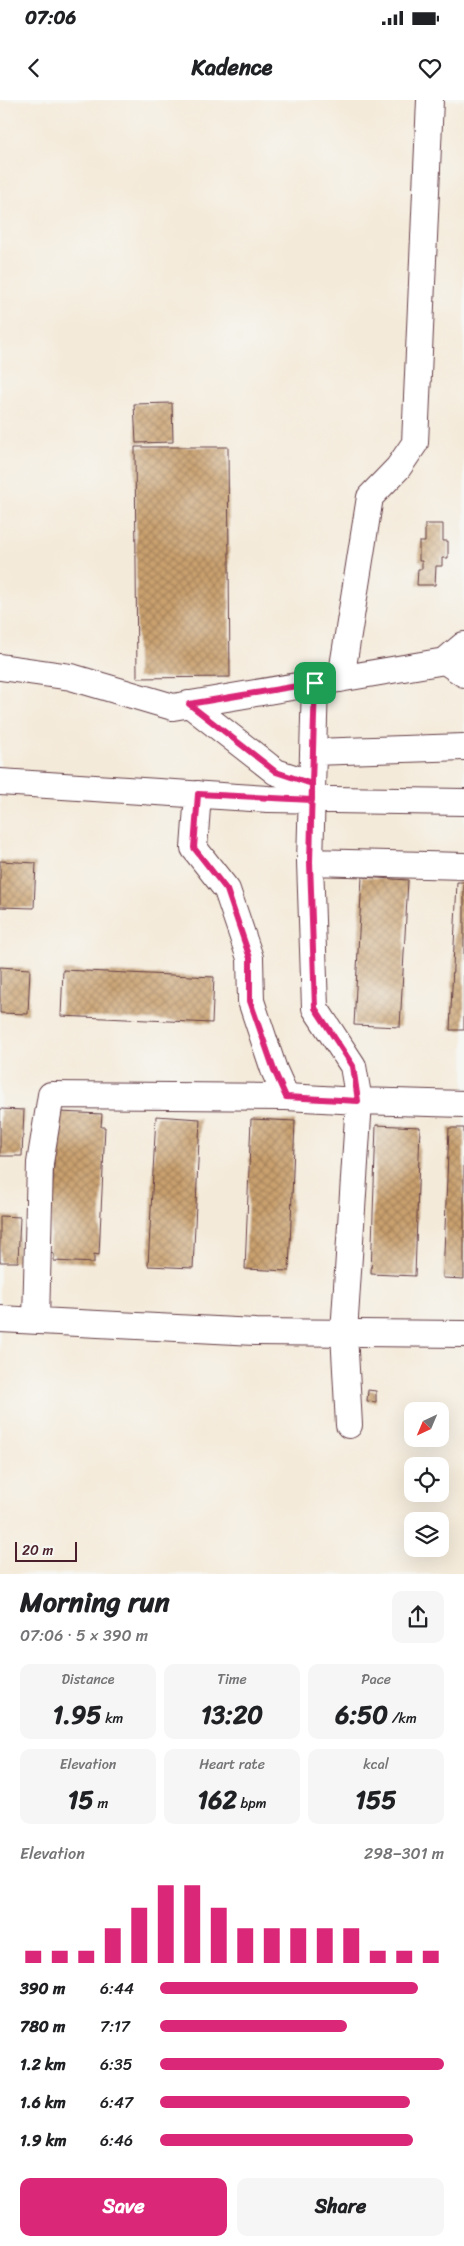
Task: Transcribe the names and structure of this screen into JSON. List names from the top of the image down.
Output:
{
  "scale_bar": "20 m",
  "north": "bottom left",
  "page": {
    "status": "07:06",
    "header": "Kadence",
    "scale": "20 m",
    "heading": ["Morning run", "07:06 · 5 × 390 m"],
    "stats": [
      ["Distance", "1.95 km"],
      ["Time", "13:20"],
      ["Pace", "6:50 /km"],
      ["Elevation", "15 m"],
      ["Heart rate", "162 bpm"],
      ["kcal", "155"]
    ],
    "chart": ["Elevation", "298–301 m"],
    "list": [
      {
        "name": "390 m",
        "note": "6:44"
      },
      {
        "name": "780 m",
        "note": "7:17"
      },
      {
        "name": "1.2 km",
        "note": "6:35"
      },
      {
        "name": "1.6 km",
        "note": "6:47"
      },
      {
        "name": "1.9 km",
        "note": "6:46"
      }
    ],
    "buttons": ["Save", "Share"]
  }
}
